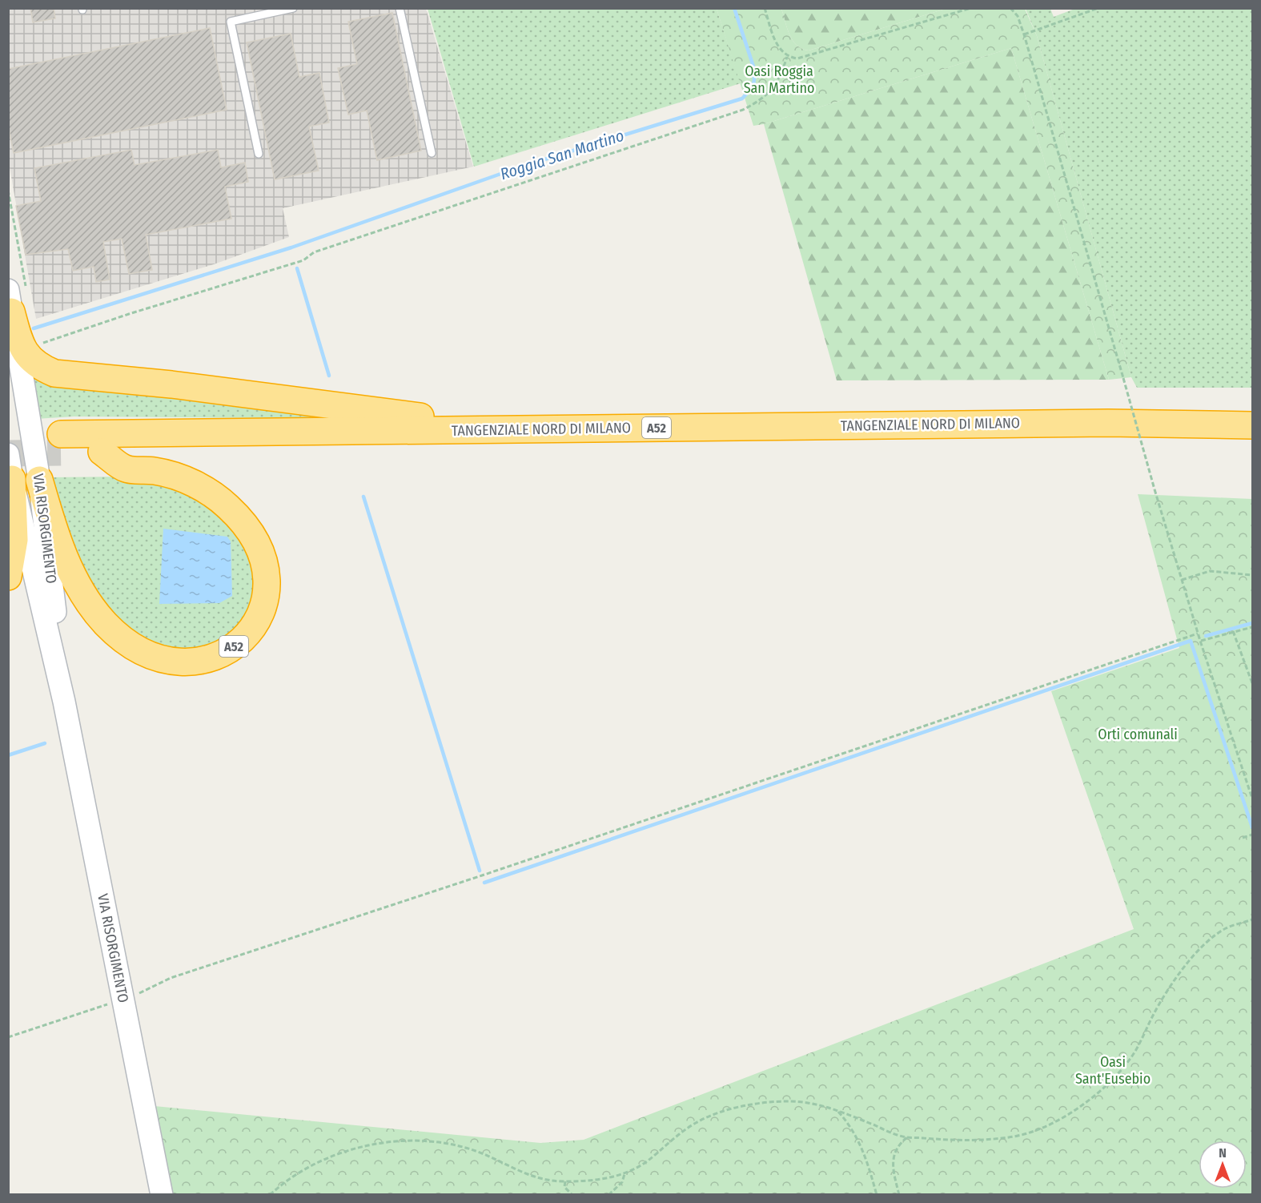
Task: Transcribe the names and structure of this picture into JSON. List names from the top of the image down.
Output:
{
  "streets": {
    "highway": ["TANGENZIALE NORD DI MILANO", "A52"],
    "street": ["VIA RISORGIMENTO"]
  },
  "crossings": [
    ["TANGENZIALE NORD DI MILANO", "A52"],
    ["A52", "VIA RISORGIMENTO"]
  ],
  "water": ["Roggia San Martino"],
  "parks": ["Oasi Roggia San Martino", "Orti comunali", "Oasi Sant'Eusebio"],
  "north": "top"
}
